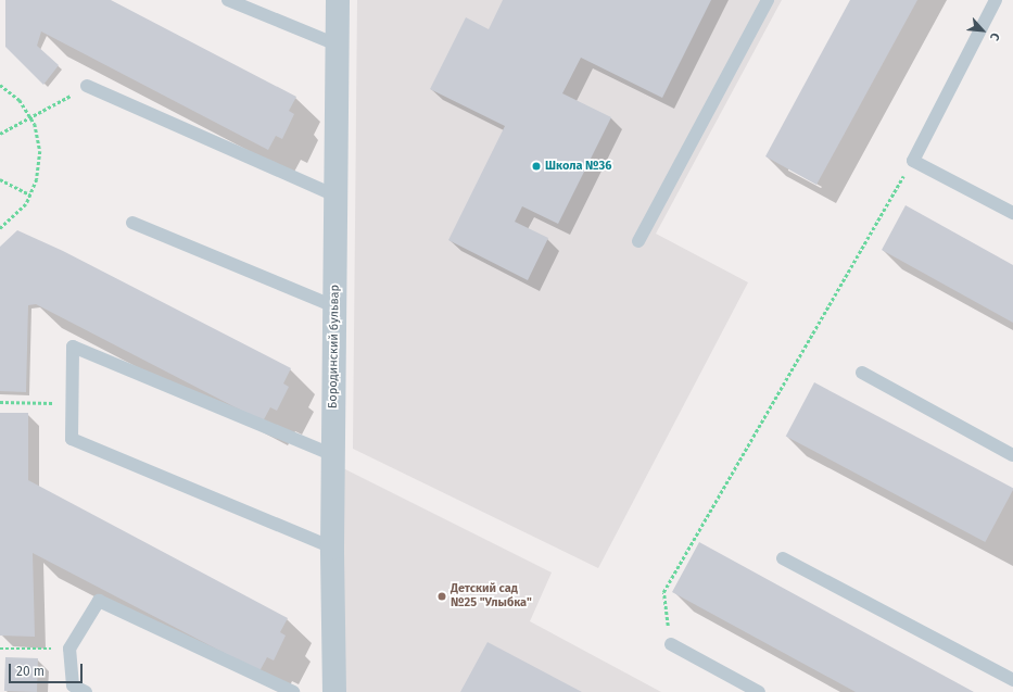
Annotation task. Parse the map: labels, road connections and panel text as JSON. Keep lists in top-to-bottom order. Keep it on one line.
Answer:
{"streets":{"street":["Бородинский бульвар"]},"places":["Школа №36","Детский сад №25 \"Улыбка\""],"scale_bar":"20 m","north":"bottom right"}
